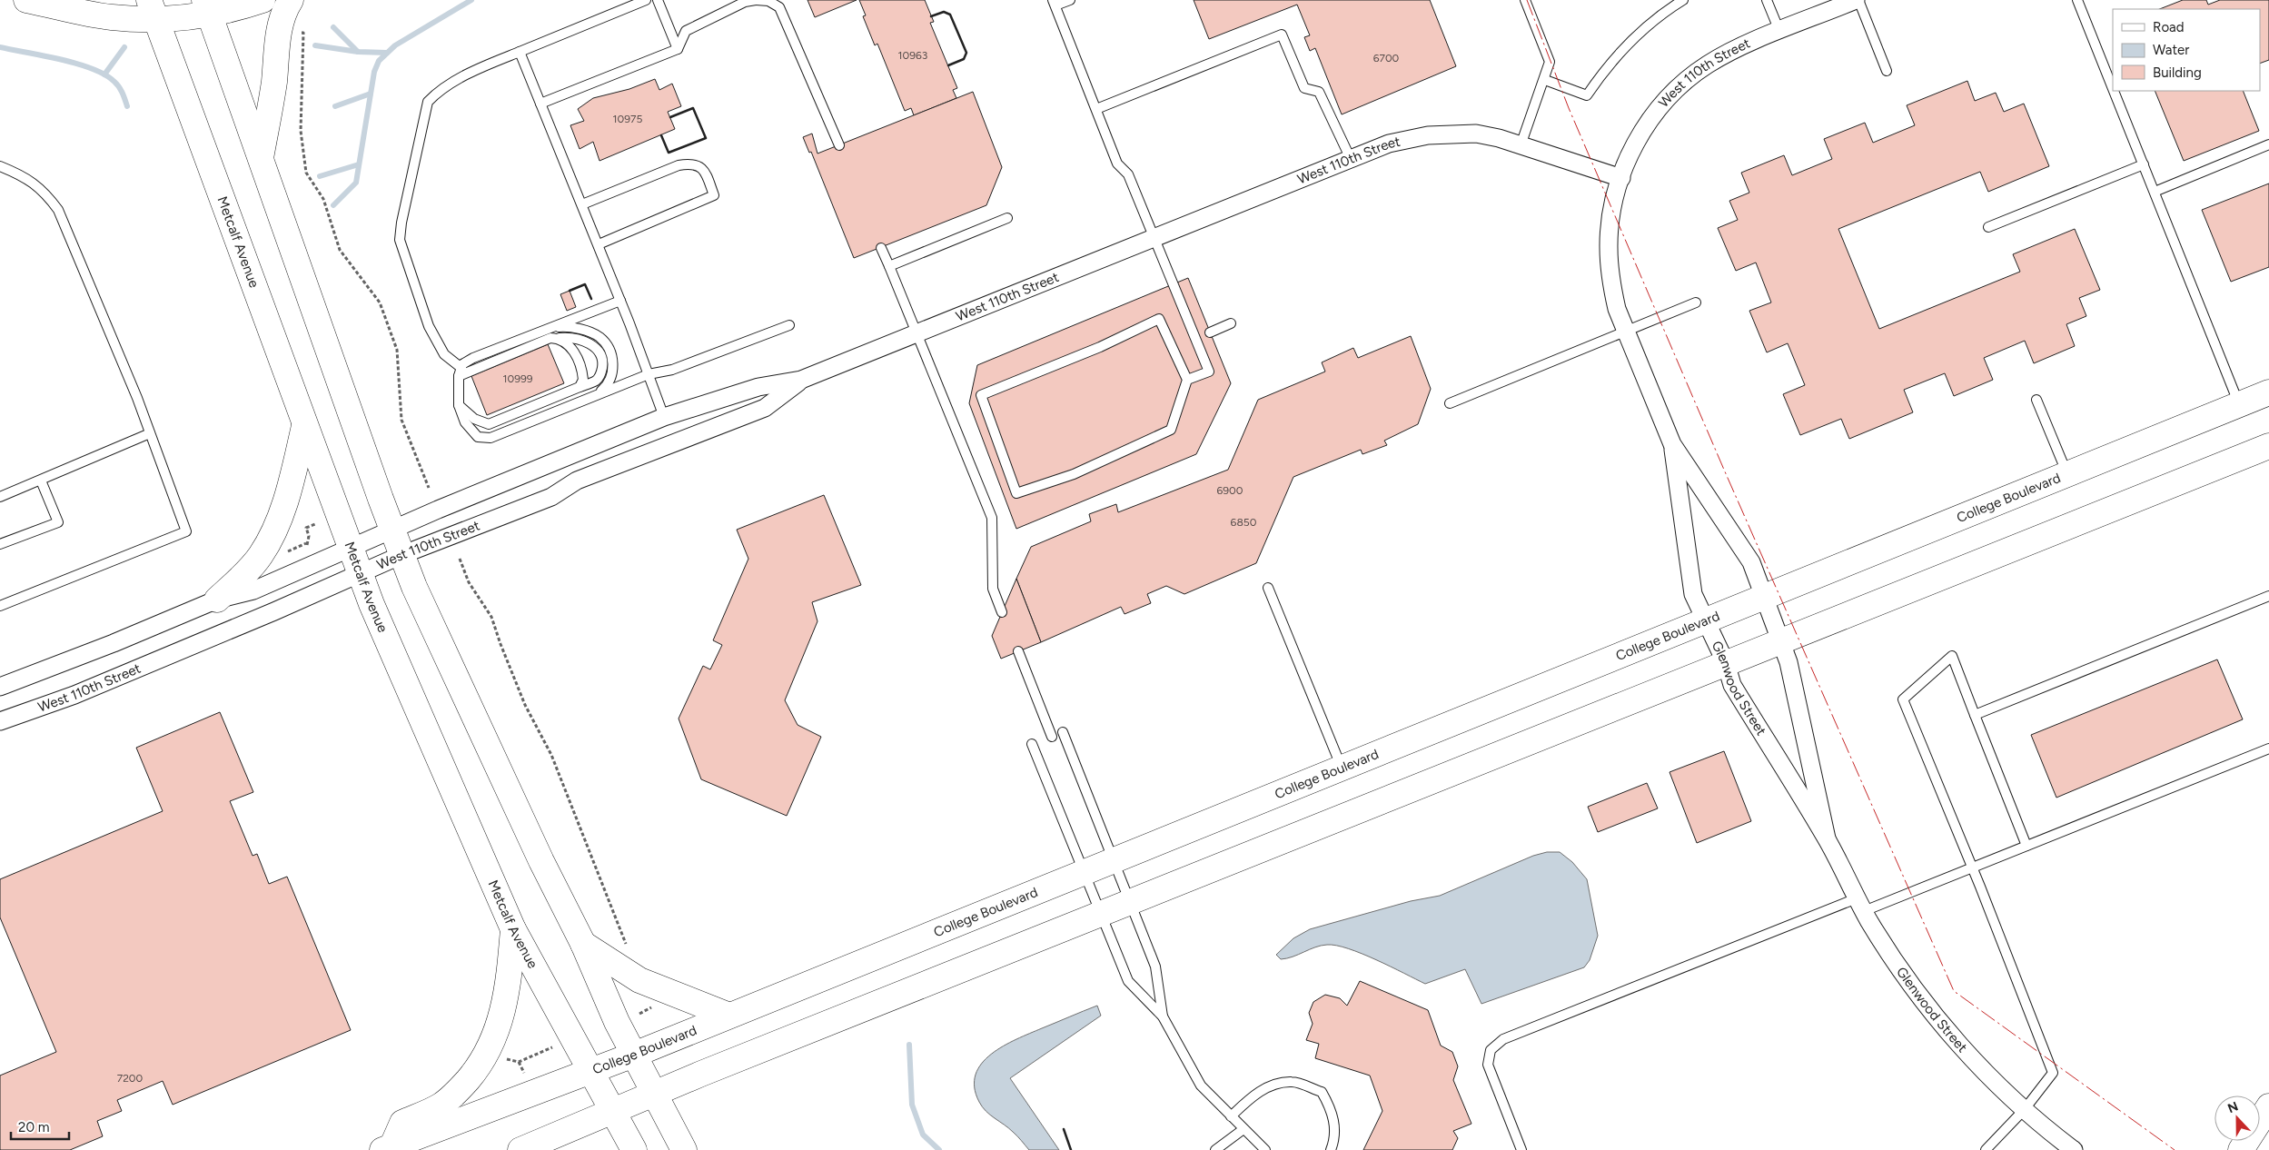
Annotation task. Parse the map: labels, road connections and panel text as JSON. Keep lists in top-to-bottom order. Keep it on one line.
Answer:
{"streets":{"main road":["Metcalf Avenue","College Boulevard"],"street":["West 110th Street","Glenwood Street"]},"crossings":[["West 110th Street","Metcalf Avenue"],["West 110th Street","Glenwood Street"],["Metcalf Avenue","College Boulevard"],["College Boulevard","Glenwood Street"]],"house_numbers":["10963","6700","10975","10999","6900","6850","7200"],"legend":["Road","Water","Building"],"scale_bar":"20 m","north":"top"}
